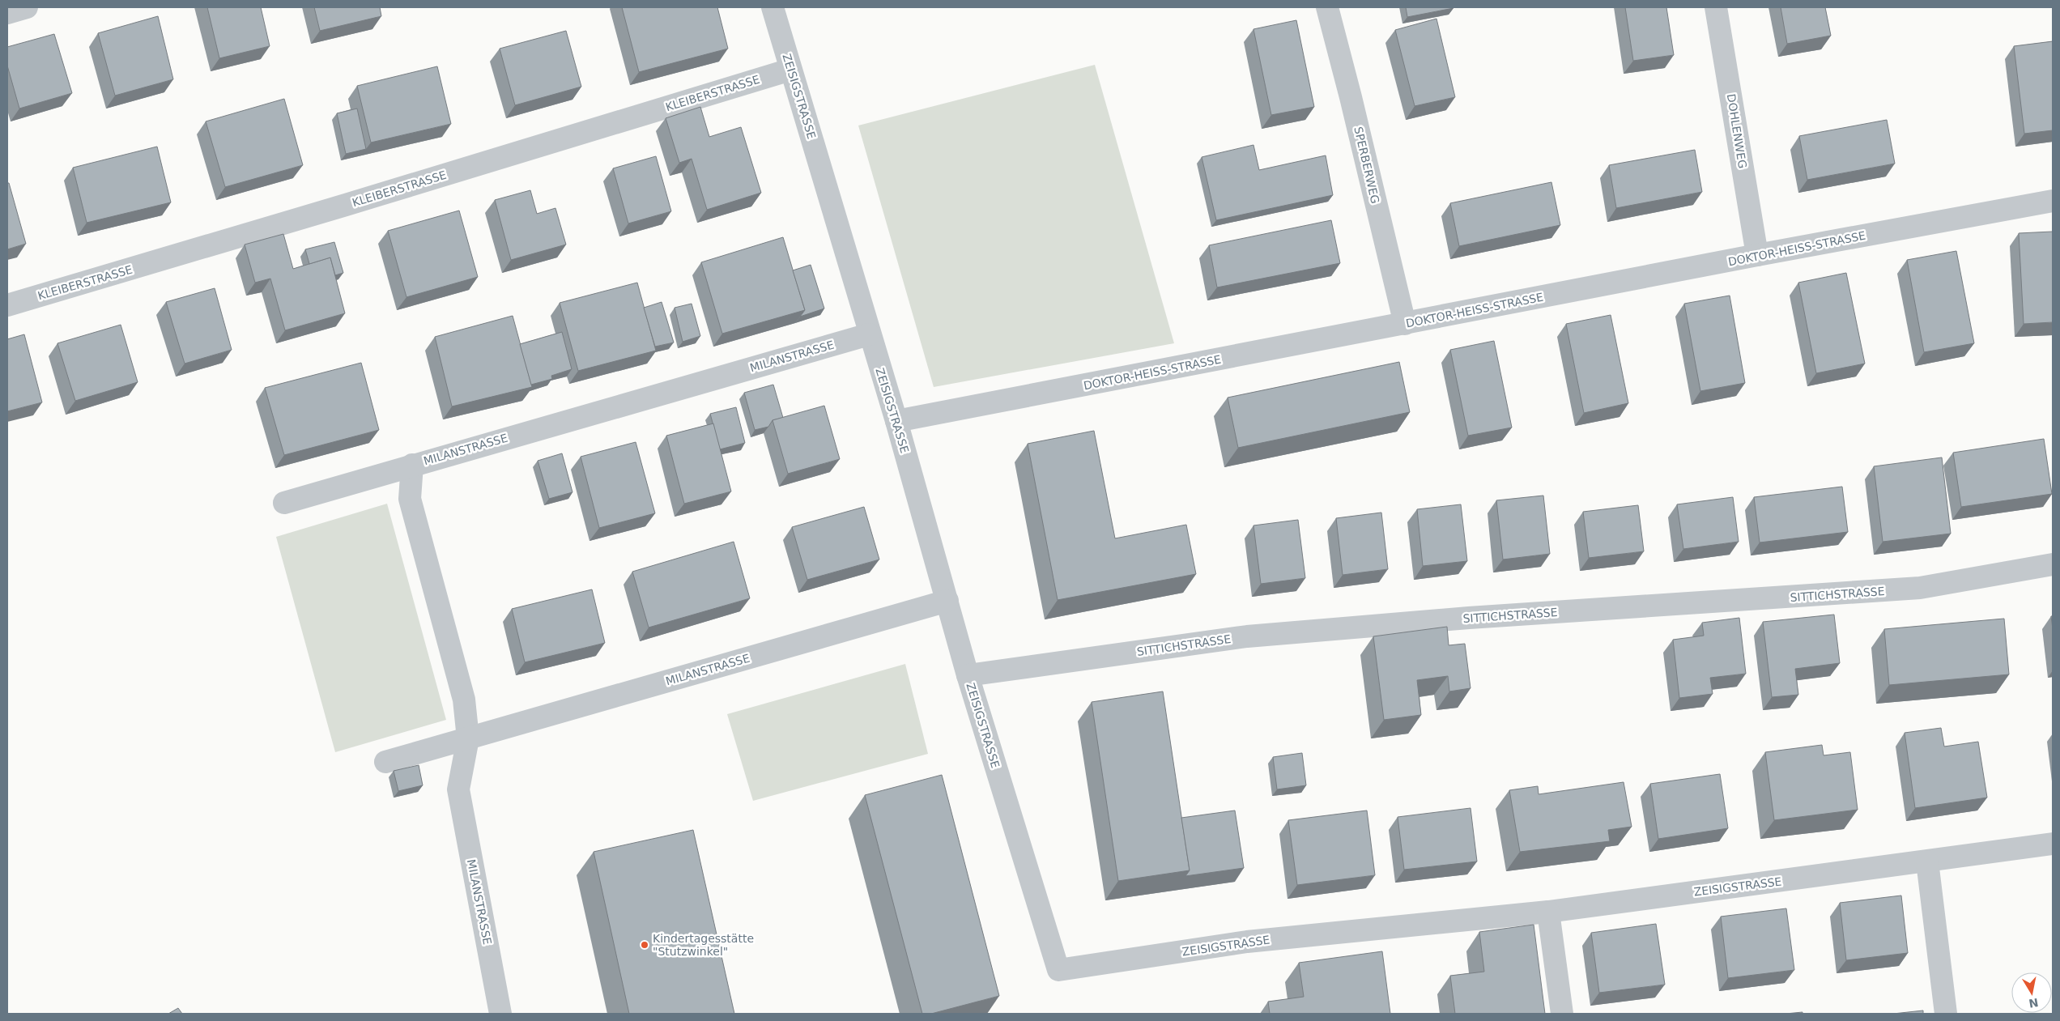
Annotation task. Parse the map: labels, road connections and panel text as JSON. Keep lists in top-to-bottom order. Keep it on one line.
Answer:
{"streets":{"street":["KLEIBERSTRASSE","ZEISIGSTRASSE","DOHLENWEG","SPERBERWEG","DOKTOR-HEISS-STRASSE","MILANSTRASSE","SITTICHSTRASSE"]},"crossings":[["KLEIBERSTRASSE","ZEISIGSTRASSE"],["ZEISIGSTRASSE","DOKTOR-HEISS-STRASSE"],["ZEISIGSTRASSE","MILANSTRASSE"],["ZEISIGSTRASSE","SITTICHSTRASSE"],["DOHLENWEG","DOKTOR-HEISS-STRASSE"],["SPERBERWEG","DOKTOR-HEISS-STRASSE"]],"places":["Kindertagesstätte \"Stutzwinkel\""],"north":"bottom"}
